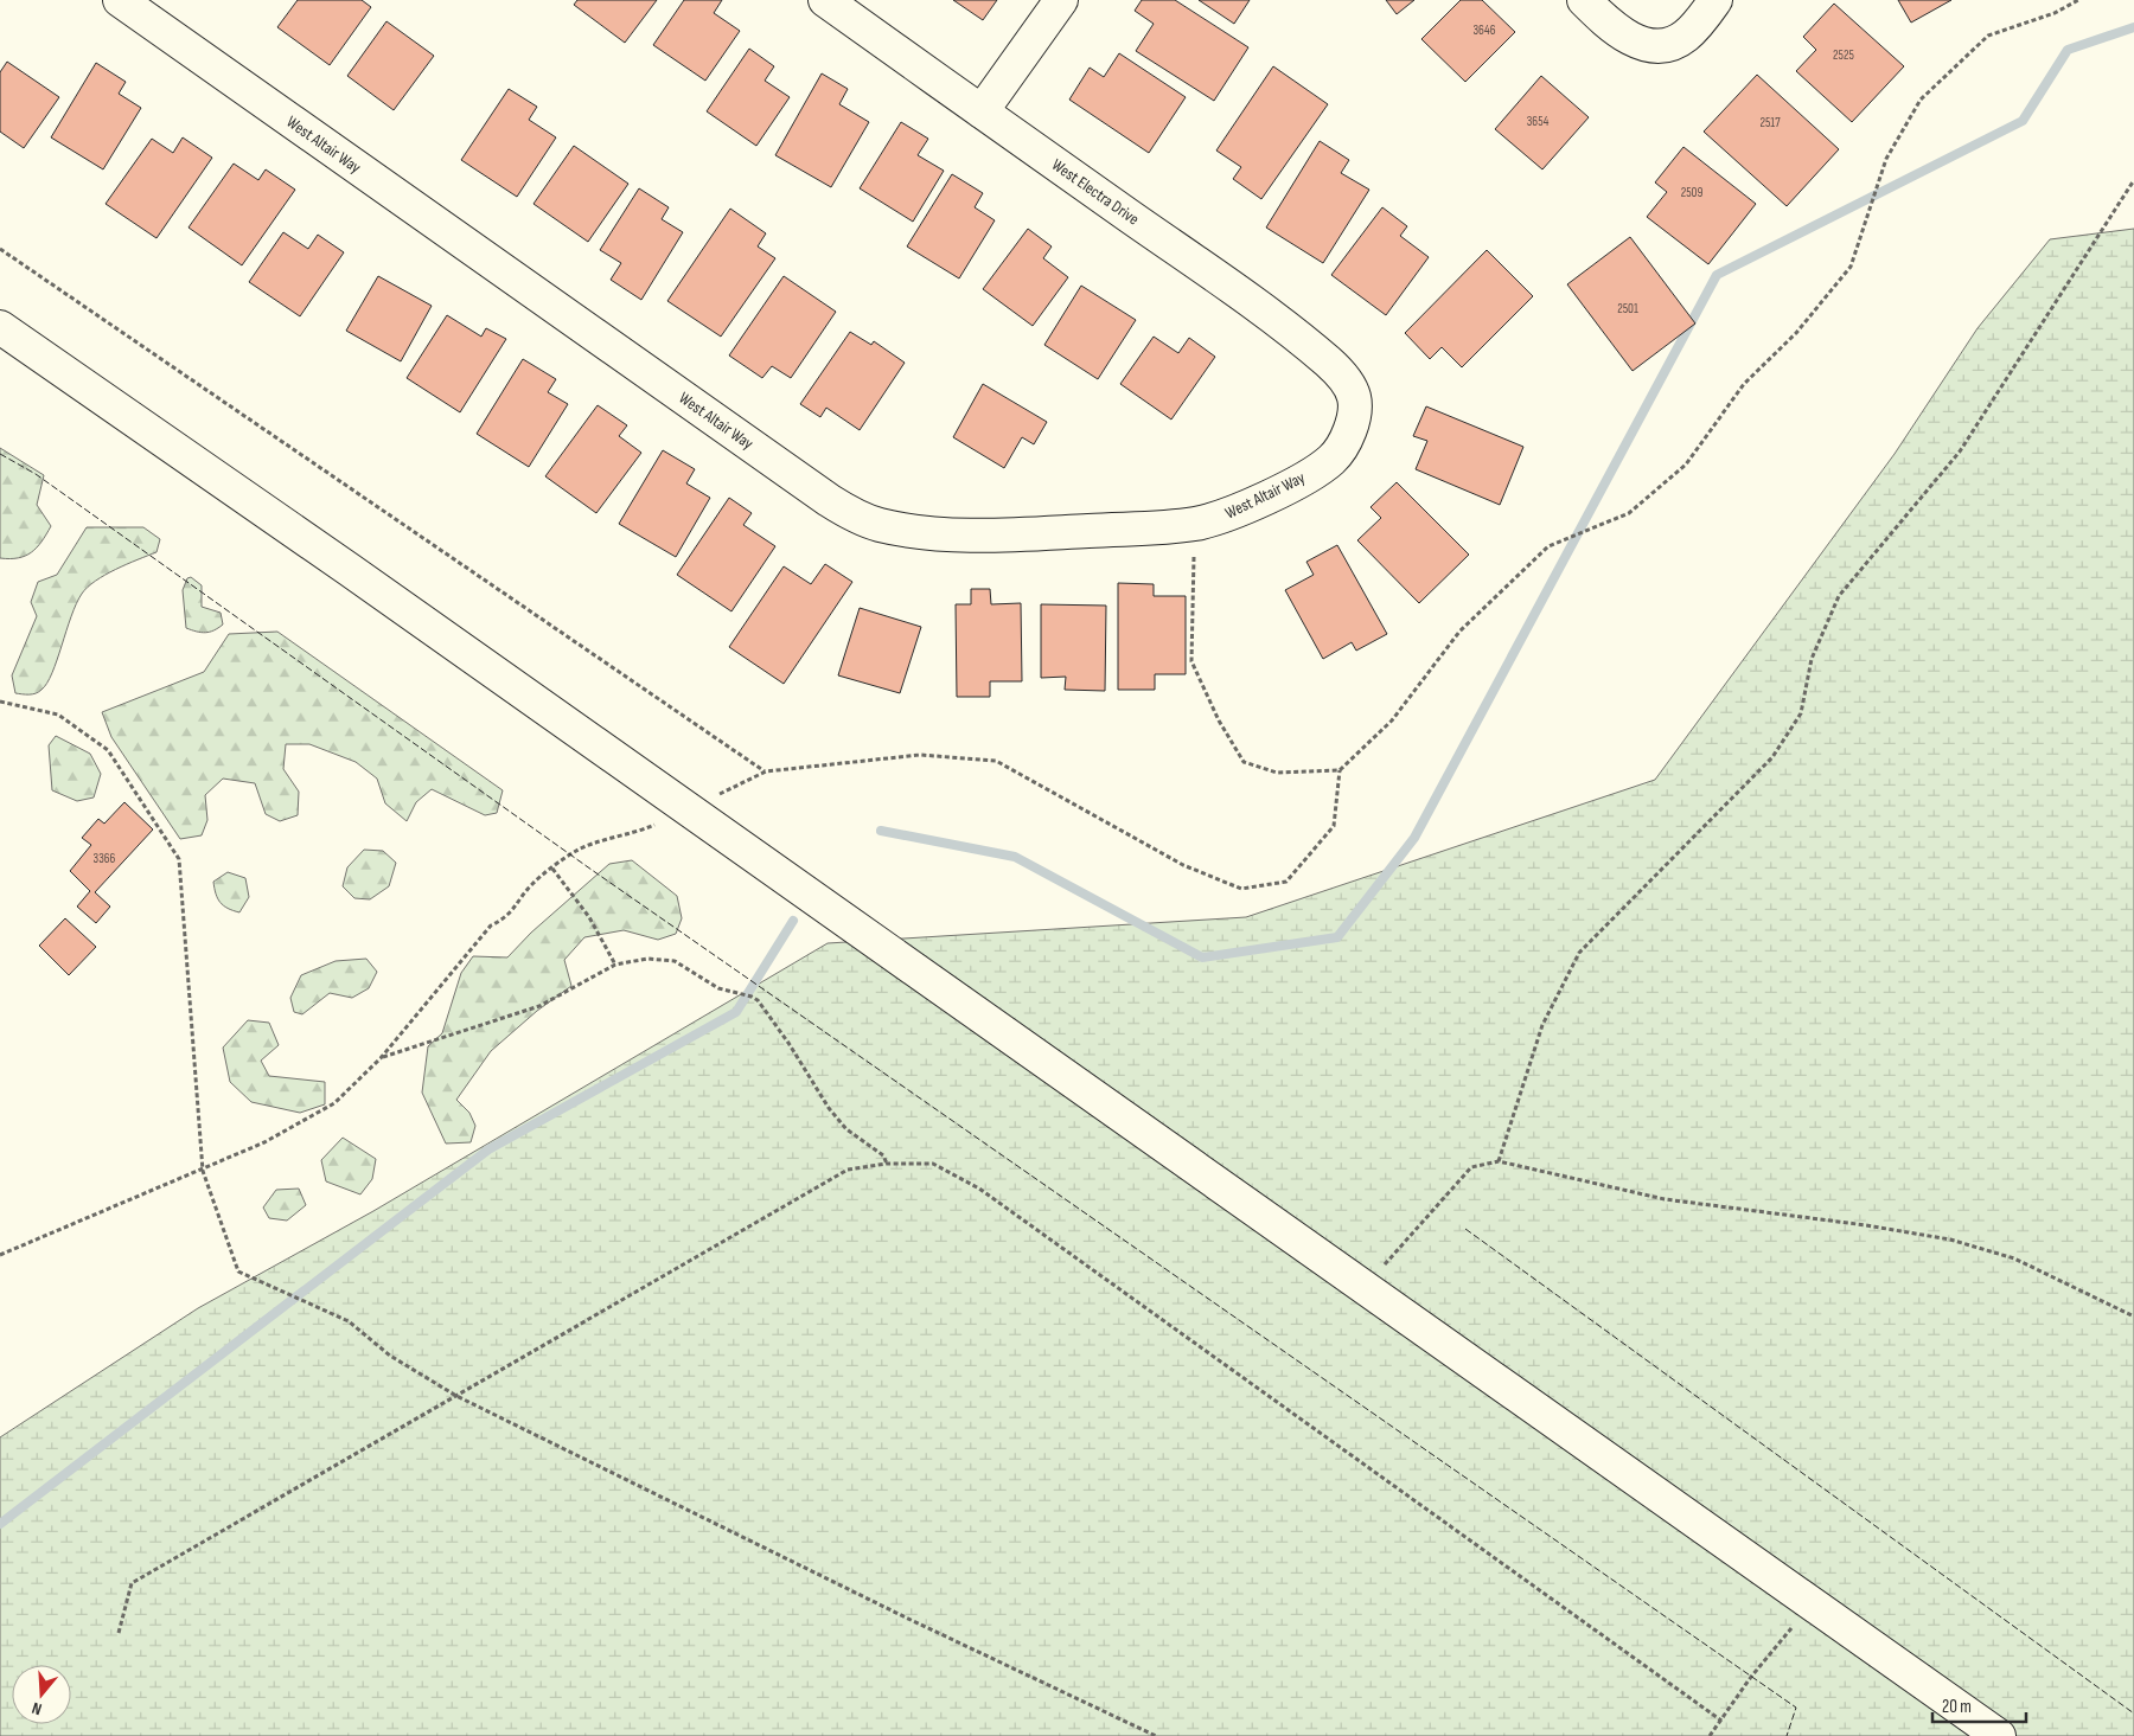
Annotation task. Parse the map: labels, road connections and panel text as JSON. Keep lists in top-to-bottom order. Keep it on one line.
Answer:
{"streets":{"street":["West Altair Way","West Electra Drive"]},"crossings":[["West Altair Way","West Electra Drive"]],"house_numbers":["3646","2525","3654","2517","2509","2501","3366"],"scale_bar":"20 m","north":"bottom"}
